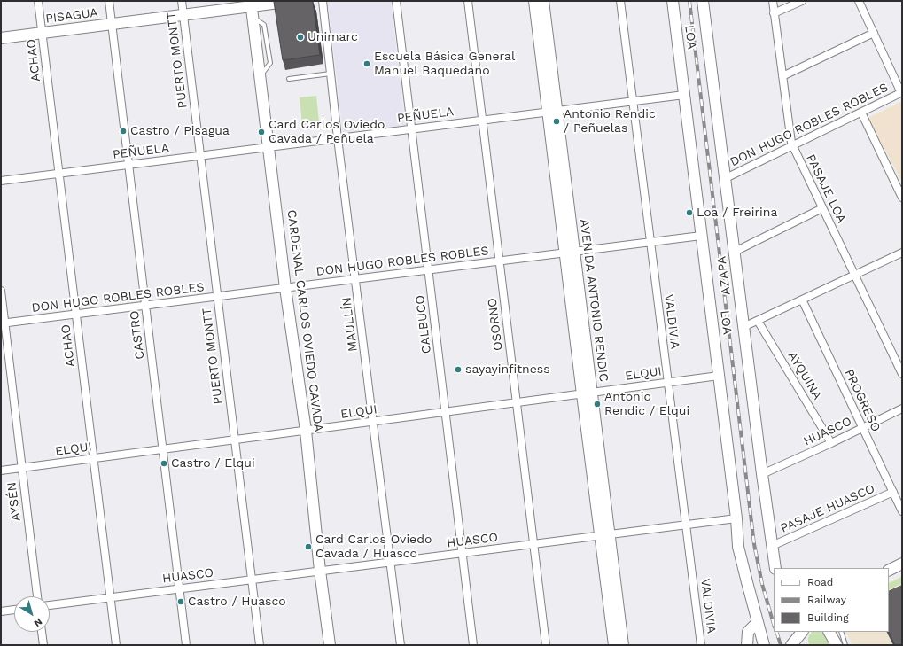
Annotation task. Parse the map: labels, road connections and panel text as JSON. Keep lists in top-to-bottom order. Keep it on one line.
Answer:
{"streets":{"street":["PISAGUA","LOA","ACHAO","PUERTO MONTT","PEÑUELA","DON HUGO ROBLES ROBLES","PASAJE LOA","AZAPA","AVENIDA ANTONIO RENDIC","CARDENAL CARLOS OVIEDO CAVADA","VALDIVIA","MAULLÍN","CALBUCO","OSORNO","CASTRO","ELQUI","AYQUINA","PROGRESO","HUASCO","AYSÉN","PASAJE HUASCO"]},"crossings":[["PISAGUA","ACHAO"],["PISAGUA","PUERTO MONTT"],["PISAGUA","CARDENAL CARLOS OVIEDO CAVADA"],["PISAGUA","CASTRO"],["LOA","PEÑUELA"],["LOA","DON HUGO ROBLES ROBLES"],["LOA","ELQUI"],["LOA","HUASCO"],["ACHAO","PEÑUELA"],["ACHAO","DON HUGO ROBLES ROBLES"],["ACHAO","ELQUI"],["ACHAO","HUASCO"],["PUERTO MONTT","PEÑUELA"],["PUERTO MONTT","DON HUGO ROBLES ROBLES"],["PUERTO MONTT","ELQUI"],["PUERTO MONTT","HUASCO"],["PEÑUELA","AVENIDA ANTONIO RENDIC"],["PEÑUELA","CARDENAL CARLOS OVIEDO CAVADA"],["PEÑUELA","VALDIVIA"],["PEÑUELA","MAULLÍN"],["PEÑUELA","CALBUCO"],["PEÑUELA","OSORNO"],["PEÑUELA","CASTRO"],["DON HUGO ROBLES ROBLES","PASAJE LOA"],["DON HUGO ROBLES ROBLES","AZAPA"],["DON HUGO ROBLES ROBLES","AVENIDA ANTONIO RENDIC"],["DON HUGO ROBLES ROBLES","CARDENAL CARLOS OVIEDO CAVADA"],["DON HUGO ROBLES ROBLES","VALDIVIA"],["DON HUGO ROBLES ROBLES","MAULLÍN"],["DON HUGO ROBLES ROBLES","CALBUCO"],["DON HUGO ROBLES ROBLES","OSORNO"],["DON HUGO ROBLES ROBLES","CASTRO"],["DON HUGO ROBLES ROBLES","AYSÉN"],["AZAPA","HUASCO"],["AZAPA","PASAJE HUASCO"],["AVENIDA ANTONIO RENDIC","ELQUI"],["AVENIDA ANTONIO RENDIC","HUASCO"],["CARDENAL CARLOS OVIEDO CAVADA","ELQUI"],["CARDENAL CARLOS OVIEDO CAVADA","HUASCO"],["VALDIVIA","ELQUI"],["VALDIVIA","HUASCO"],["MAULLÍN","ELQUI"],["MAULLÍN","HUASCO"],["CALBUCO","ELQUI"],["CALBUCO","HUASCO"],["OSORNO","ELQUI"],["OSORNO","HUASCO"],["CASTRO","ELQUI"],["CASTRO","HUASCO"],["ELQUI","AYSÉN"],["AYQUINA","HUASCO"],["PROGRESO","HUASCO"],["PROGRESO","PASAJE HUASCO"]],"places":["Unimarc","Escuela Básica General Manuel Baquedano","Antonio Rendic / Peñuelas","Castro / Pisagua","Card Carlos Oviedo Cavada / Peñuela","Loa / Freirina","sayayinfitness","Antonio Rendic / Elqui","Castro / Elqui","Card Carlos Oviedo Cavada / Huasco","Castro / Huasco"],"legend":["Road","Railway","Building"],"north":"bottom right"}
